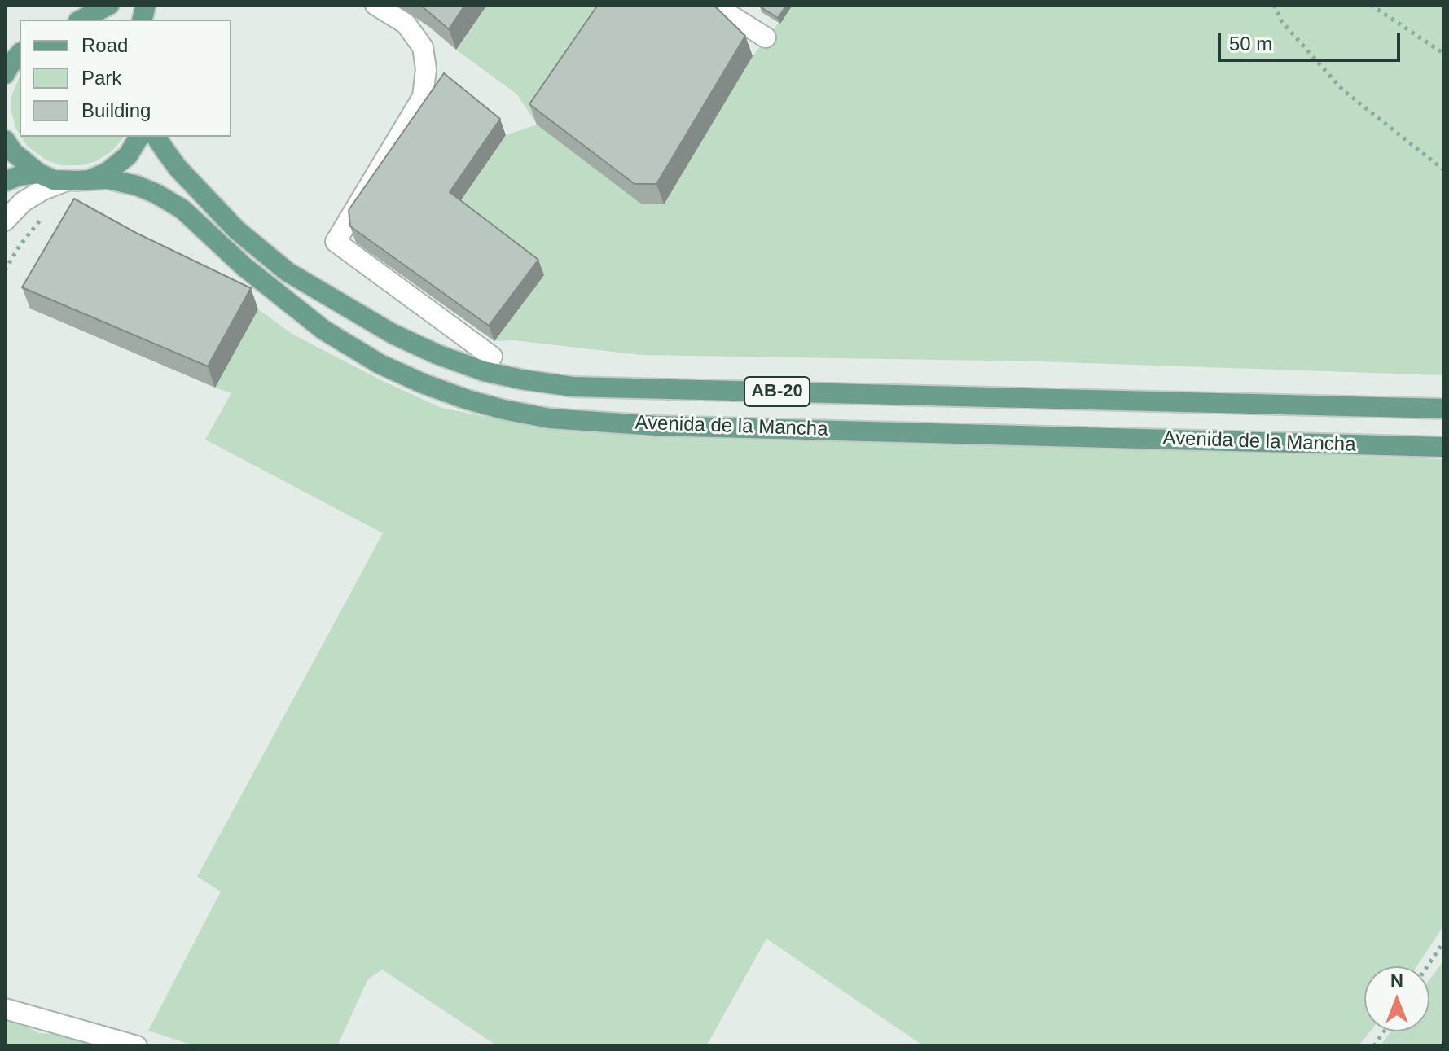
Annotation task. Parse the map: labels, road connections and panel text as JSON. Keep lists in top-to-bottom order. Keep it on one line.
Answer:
{"streets":{"main road":["AB-20","Avenida de la Mancha"]},"legend":["Road","Park","Building"],"scale_bar":"50 m","north":"top"}
